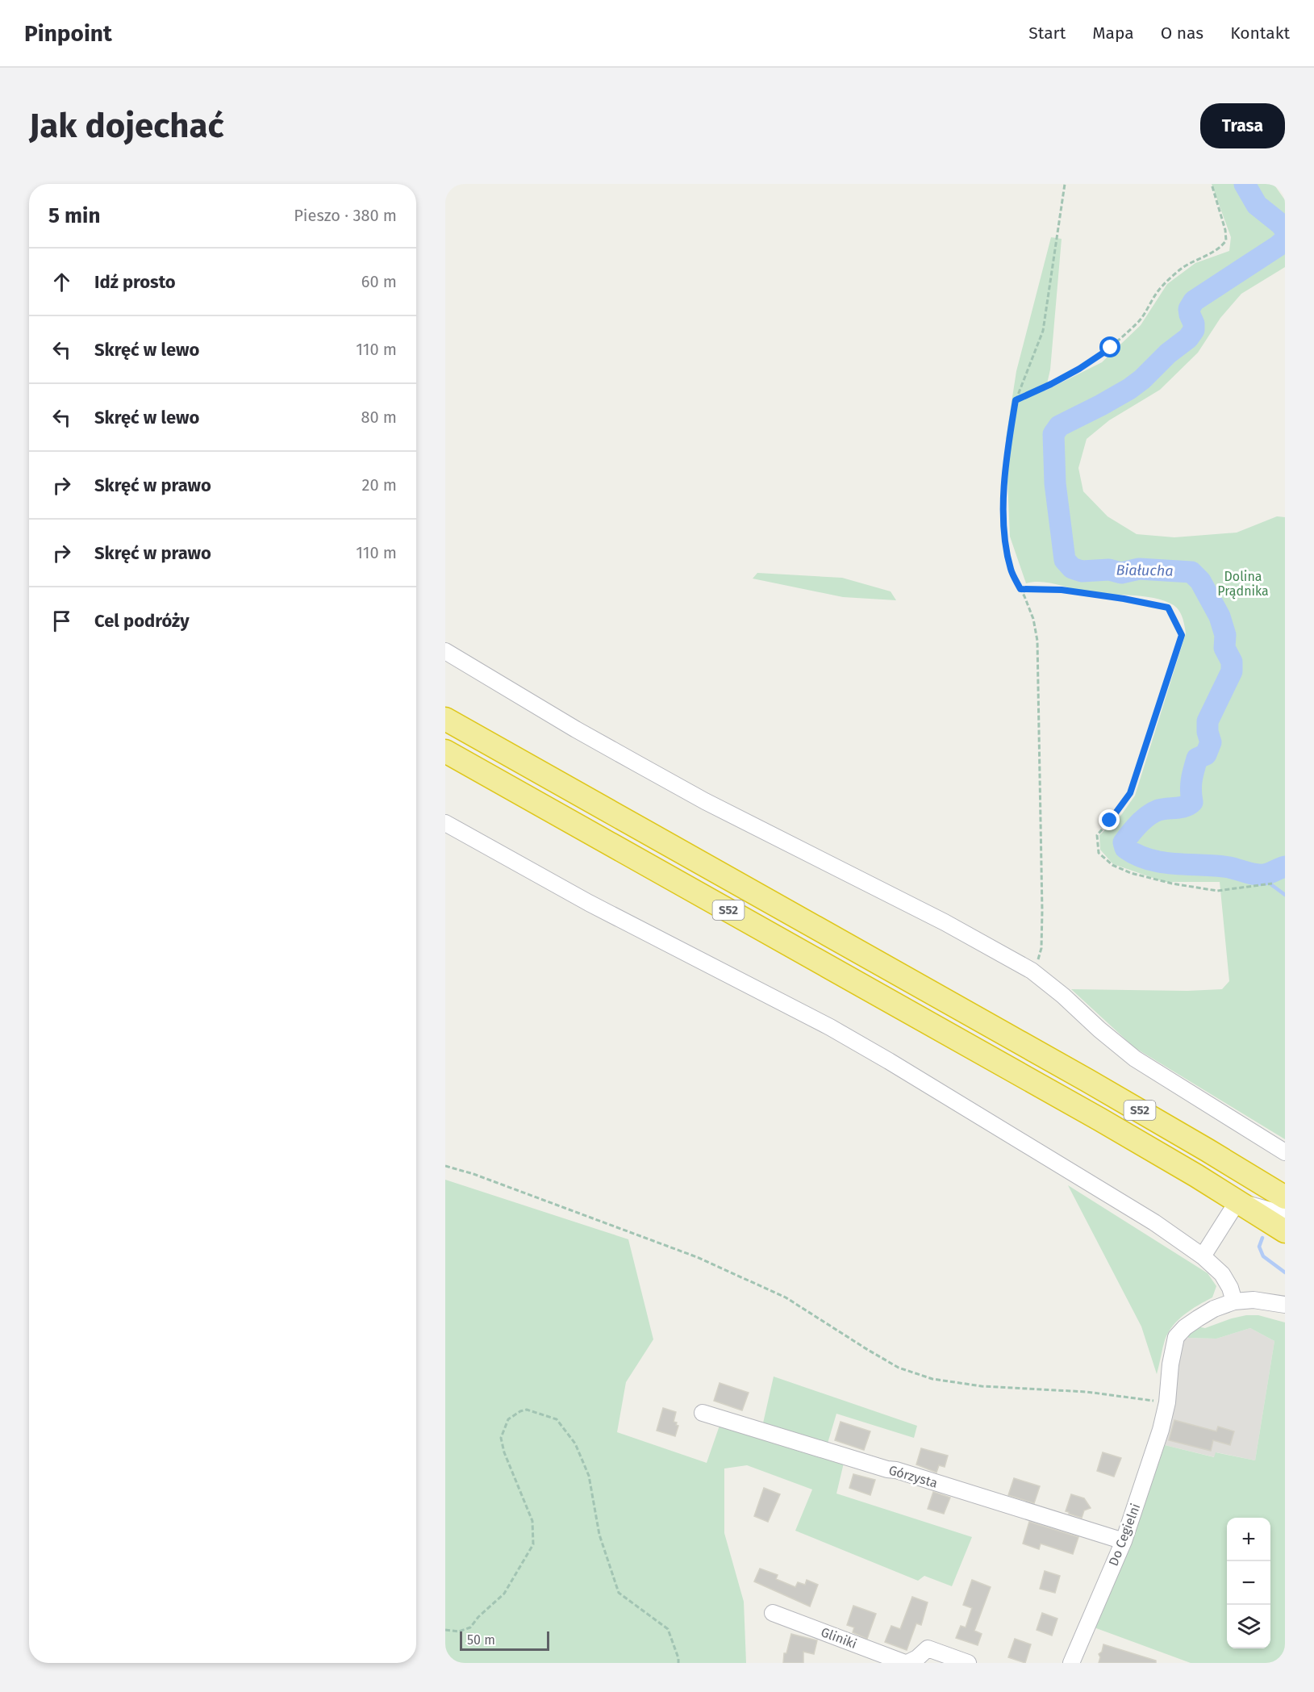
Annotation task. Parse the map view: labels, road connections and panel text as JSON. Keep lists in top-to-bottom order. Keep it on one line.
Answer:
{"streets":{"highway":["S52"],"street":["Górzysta","Do Cegielni","Gliniki"]},"crossings":[["Górzysta","Do Cegielni"]],"water":["Białucha"],"parks":["Dolina Prądnika"],"scale_bar":"50 m","page":{"header":"Pinpoint","nav":["Start","Mapa","O nas","Kontakt"],"buttons":"Trasa","title":"Jak dojechać","heading":["5 min","Pieszo · 380 m"],"list":[["Idź prosto","60 m"],["Skręć w lewo","110 m"],["Skręć w lewo","80 m"],["Skręć w prawo","20 m"],["Skręć w prawo","110 m"],"Cel podróży"],"map_buttons":["+","−"],"scale":"50 m"}}
